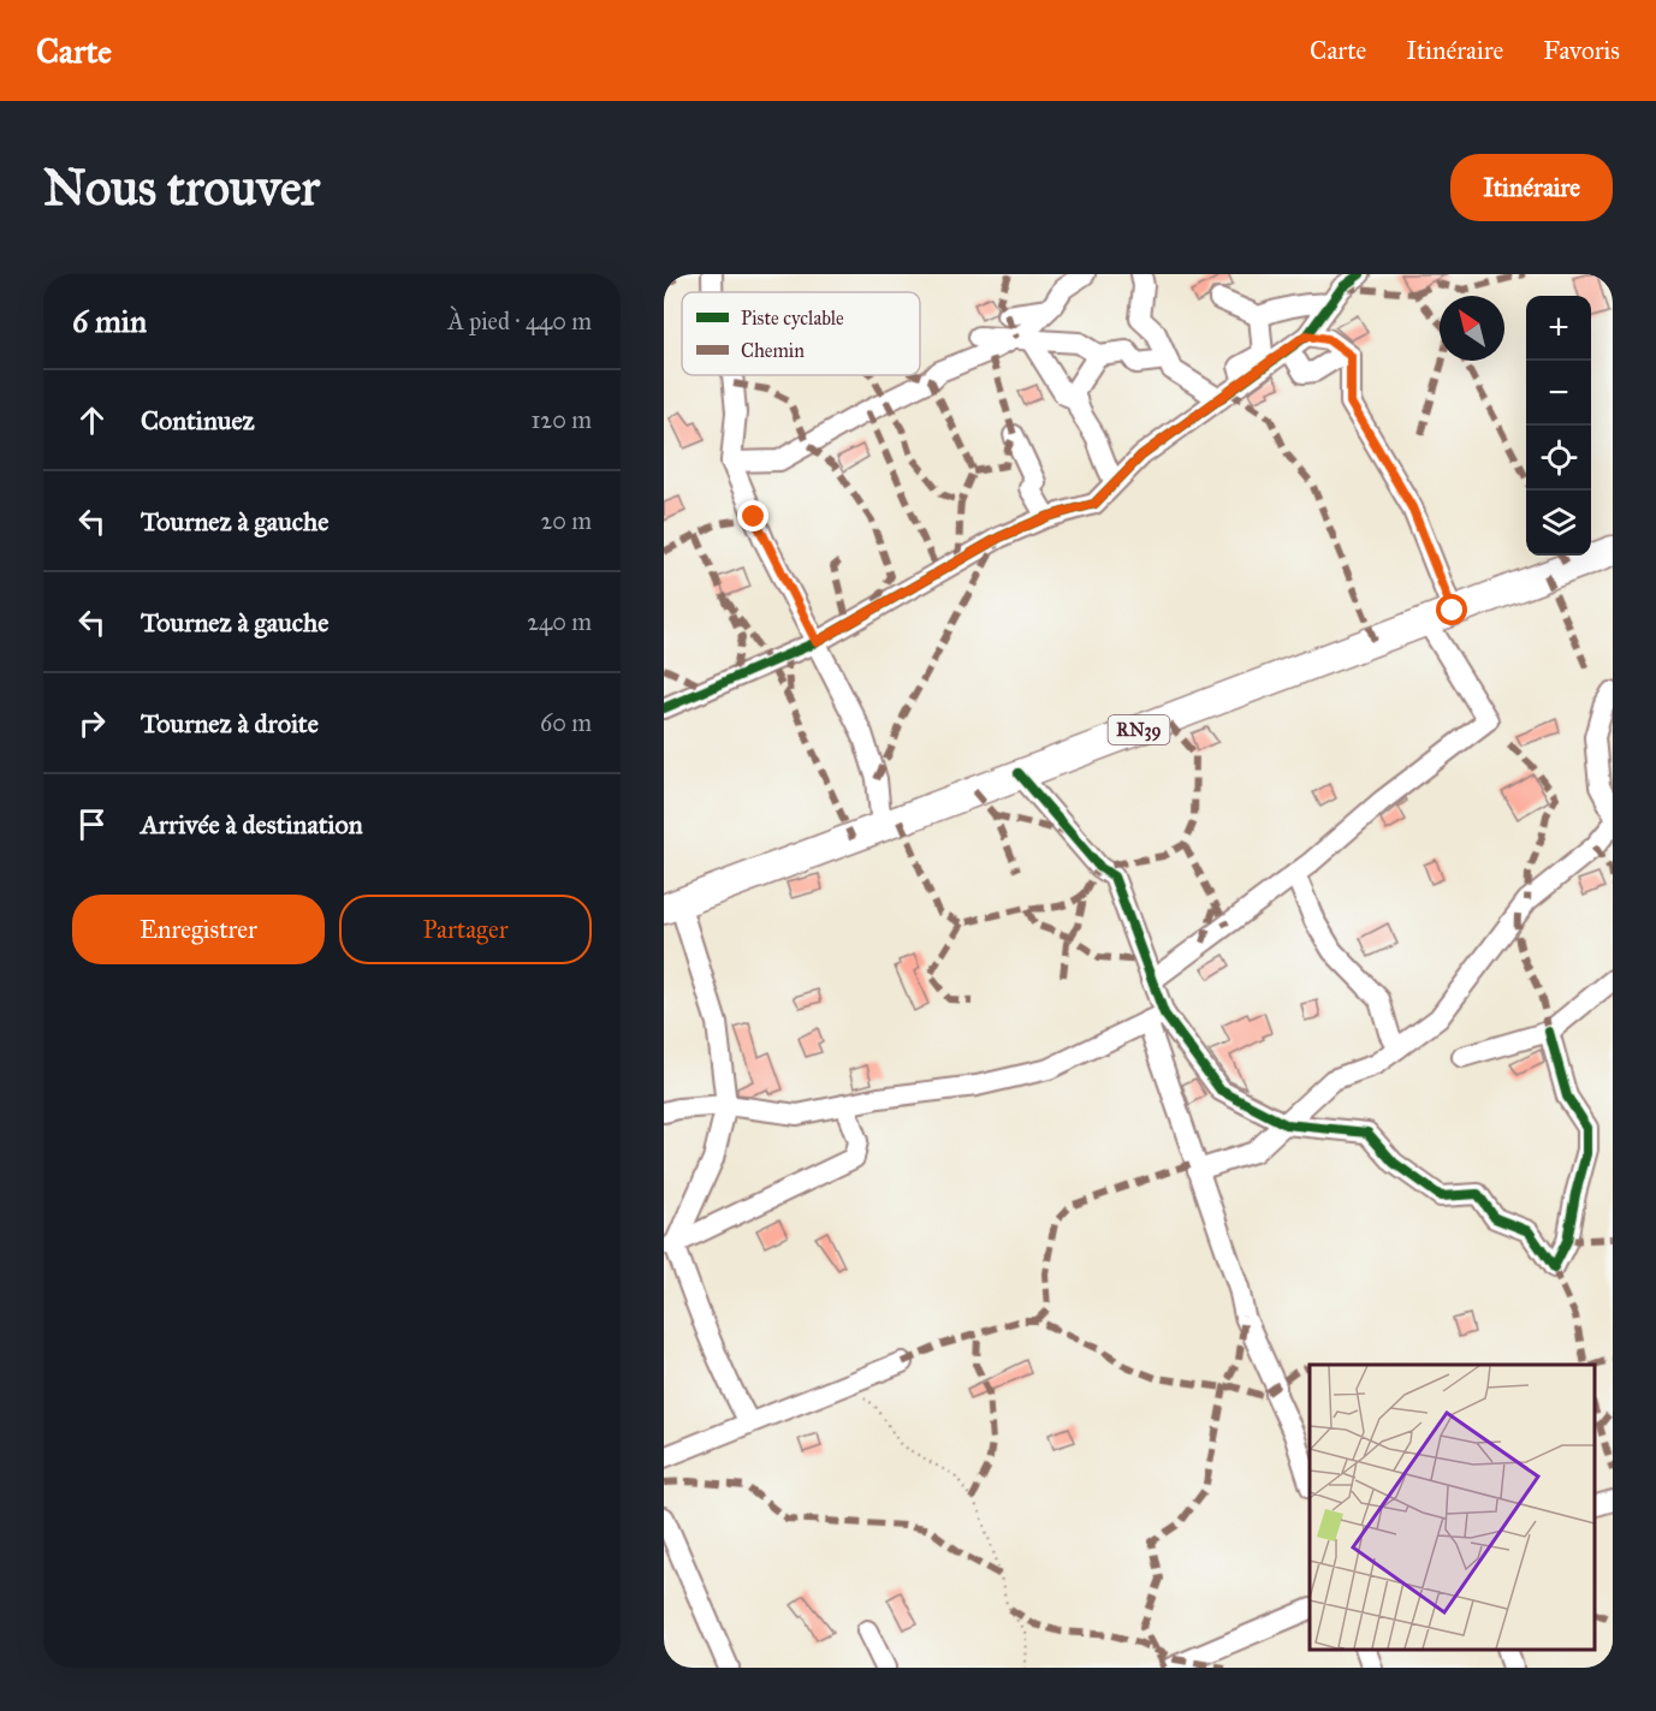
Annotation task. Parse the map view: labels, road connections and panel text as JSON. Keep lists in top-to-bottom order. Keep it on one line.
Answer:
{"streets":{"highway":["RN39"]},"legend":["Piste cyclable","Chemin"],"north":"top left","page":{"header":"Carte","nav":["Carte","Itinéraire","Favoris"],"buttons":["Itinéraire",["Enregistrer","Partager"]],"title":"Nous trouver","heading":["6 min","À pied · 440 m"],"map_buttons":["+","−"],"list":[["Continuez","120 m"],["Tournez à gauche","20 m"],["Tournez à gauche","240 m"],["Tournez à droite","60 m"],"Arrivée à destination"]}}
